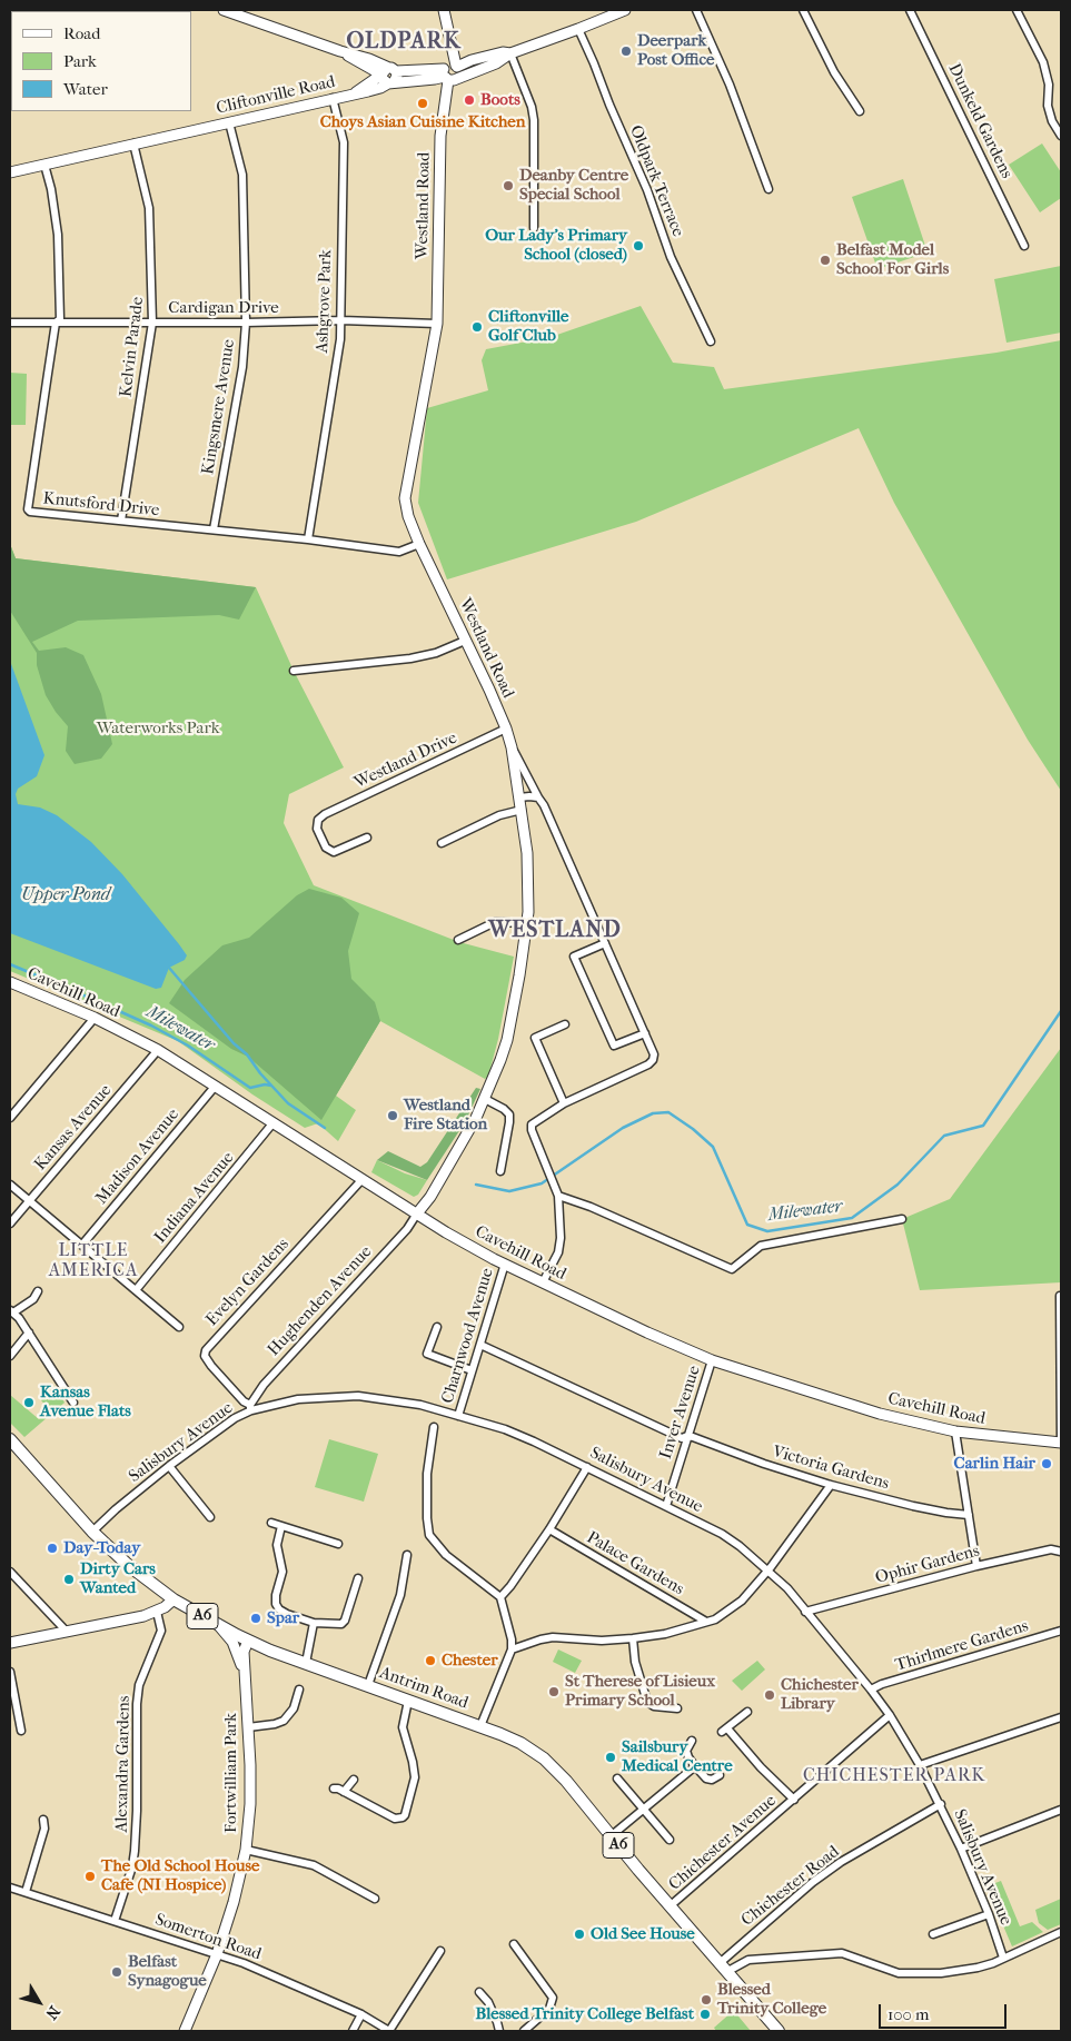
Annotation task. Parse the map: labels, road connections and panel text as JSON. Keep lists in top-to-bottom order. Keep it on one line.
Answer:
{"streets":{"main road":["A6","Antrim Road"],"street":["Cliftonville Road","Dunkeld Gardens","Oldpark Terrace","Westland Road","Ashgrove Park","Cardigan Drive","Kelvin Parade","Kingsmere Avenue","Knutsford Drive","Westland Drive","Cavehill Road","Kansas Avenue","Madison Avenue","Indiana Avenue","Evelyn Gardens","Hughenden Avenue","Charnwood Avenue","Inver Avenue","Salisbury Avenue","Victoria Gardens","Palace Gardens","Ophir Gardens","Thirlmere Gardens","Alexandra Gardens","Fortwilliam Park","Chichester Avenue","Chichester Road","Somerton Road"]},"crossings":[["Cliftonville Road","Westland Road"],["Cliftonville Road","Ashgrove Park"],["Cliftonville Road","Kelvin Parade"],["Cliftonville Road","Kingsmere Avenue"],["Cliftonville Road","Knutsford Drive"],["Westland Road","Cardigan Drive"],["Westland Road","Knutsford Drive"],["Westland Road","Westland Drive"],["Westland Road","Cavehill Road"],["Westland Road","Hughenden Avenue"],["Ashgrove Park","Cardigan Drive"],["Ashgrove Park","Knutsford Drive"],["Cardigan Drive","Kelvin Parade"],["Cardigan Drive","Kingsmere Avenue"],["Cardigan Drive","Knutsford Drive"],["Kelvin Parade","Knutsford Drive"],["Kingsmere Avenue","Knutsford Drive"],["Cavehill Road","Kansas Avenue"],["Cavehill Road","Madison Avenue"],["Cavehill Road","Indiana Avenue"],["Cavehill Road","Evelyn Gardens"],["Cavehill Road","Hughenden Avenue"],["Cavehill Road","Charnwood Avenue"],["Cavehill Road","Inver Avenue"],["Evelyn Gardens","Hughenden Avenue"],["Evelyn Gardens","Salisbury Avenue"],["Hughenden Avenue","Salisbury Avenue"],["Charnwood Avenue","Salisbury Avenue"],["Charnwood Avenue","Victoria Gardens"],["Inver Avenue","Salisbury Avenue"],["Inver Avenue","Victoria Gardens"],["Salisbury Avenue","Ophir Gardens"],["Salisbury Avenue","Thirlmere Gardens"],["Salisbury Avenue","Antrim Road"],["Salisbury Avenue","Chichester Avenue"],["Salisbury Avenue","Chichester Road"],["Antrim Road","Fortwilliam Park"],["Antrim Road","Chichester Avenue"],["Antrim Road","Chichester Road"],["Alexandra Gardens","Somerton Road"],["Fortwilliam Park","Somerton Road"]],"districts":["OLDPARK","WESTLAND","LITTLE AMERICA","CHICHESTER PARK"],"water":["Upper Pond","Milewater"],"parks":["Waterworks Park"],"places":["Deerpark Post Office","Boots","Choys Asian Cuisine Kitchen","Deanby Centre Special School","Our Lady's Primary School (closed)","Belfast Model School For Girls","Cliftonville Golf Club","Westland Fire Station","Kansas Avenue Flats","Carlin Hair","Day-Today","Dirty Cars Wanted","Spar","Chester","St Therese of Lisieux Primary School","Chichester Library","Sailsbury Medical Centre","The Old School House Cafe (NI Hospice)","Old See House","Belfast Synagogue","Blessed Trinity College","Blessed Trinity College Belfast"],"legend":["Road","Park","Water"],"scale_bar":"100 m","north":"bottom right"}
